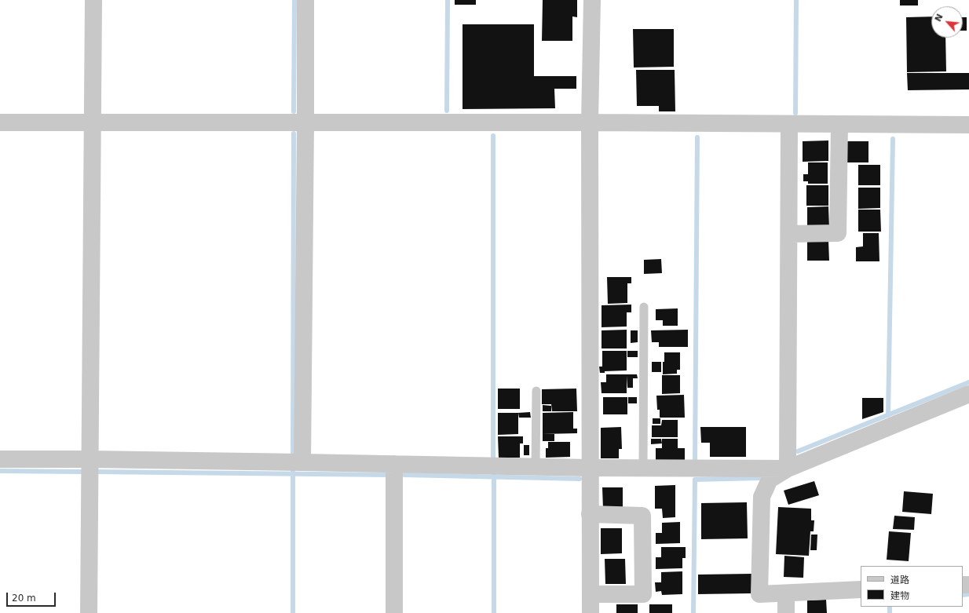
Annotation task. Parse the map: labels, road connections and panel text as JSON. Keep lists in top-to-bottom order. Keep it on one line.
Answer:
{"legend":["道路","建物"],"scale_bar":"20 m","north":"top left"}
